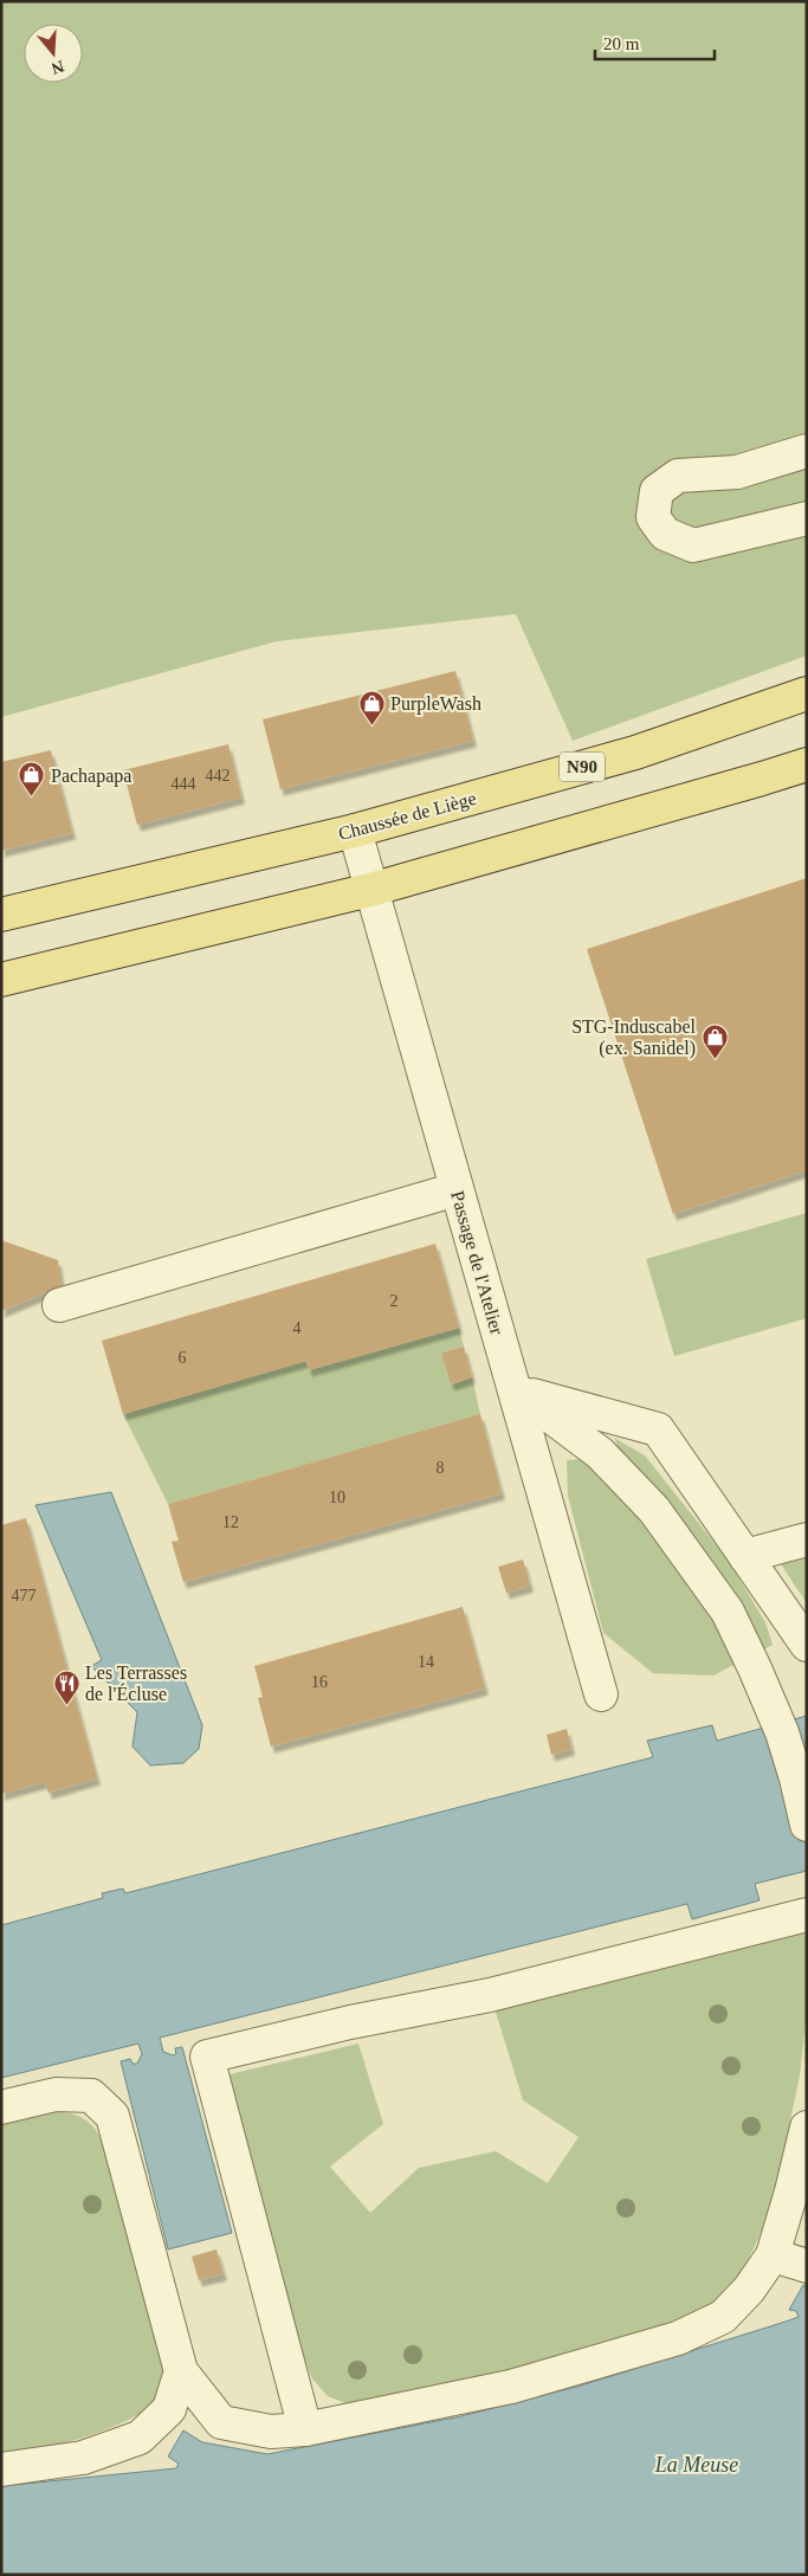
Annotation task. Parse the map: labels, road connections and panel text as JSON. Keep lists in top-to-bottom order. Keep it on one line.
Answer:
{"streets":{"main road":["N90","Chaussée de Liège"],"street":["Passage de l'Atelier"]},"crossings":[["Chaussée de Liège","Passage de l'Atelier"]],"water":["La Meuse"],"places":{"shop":["PurpleWash","Pachapapa","STG-Induscabel (ex. Sanidel)"],"restaurant":["Les Terrasses de l'Écluse"]},"house_numbers":["442","444","2","4","6","8","10","12","477","14","16"],"scale_bar":"20 m","north":"bottom"}
